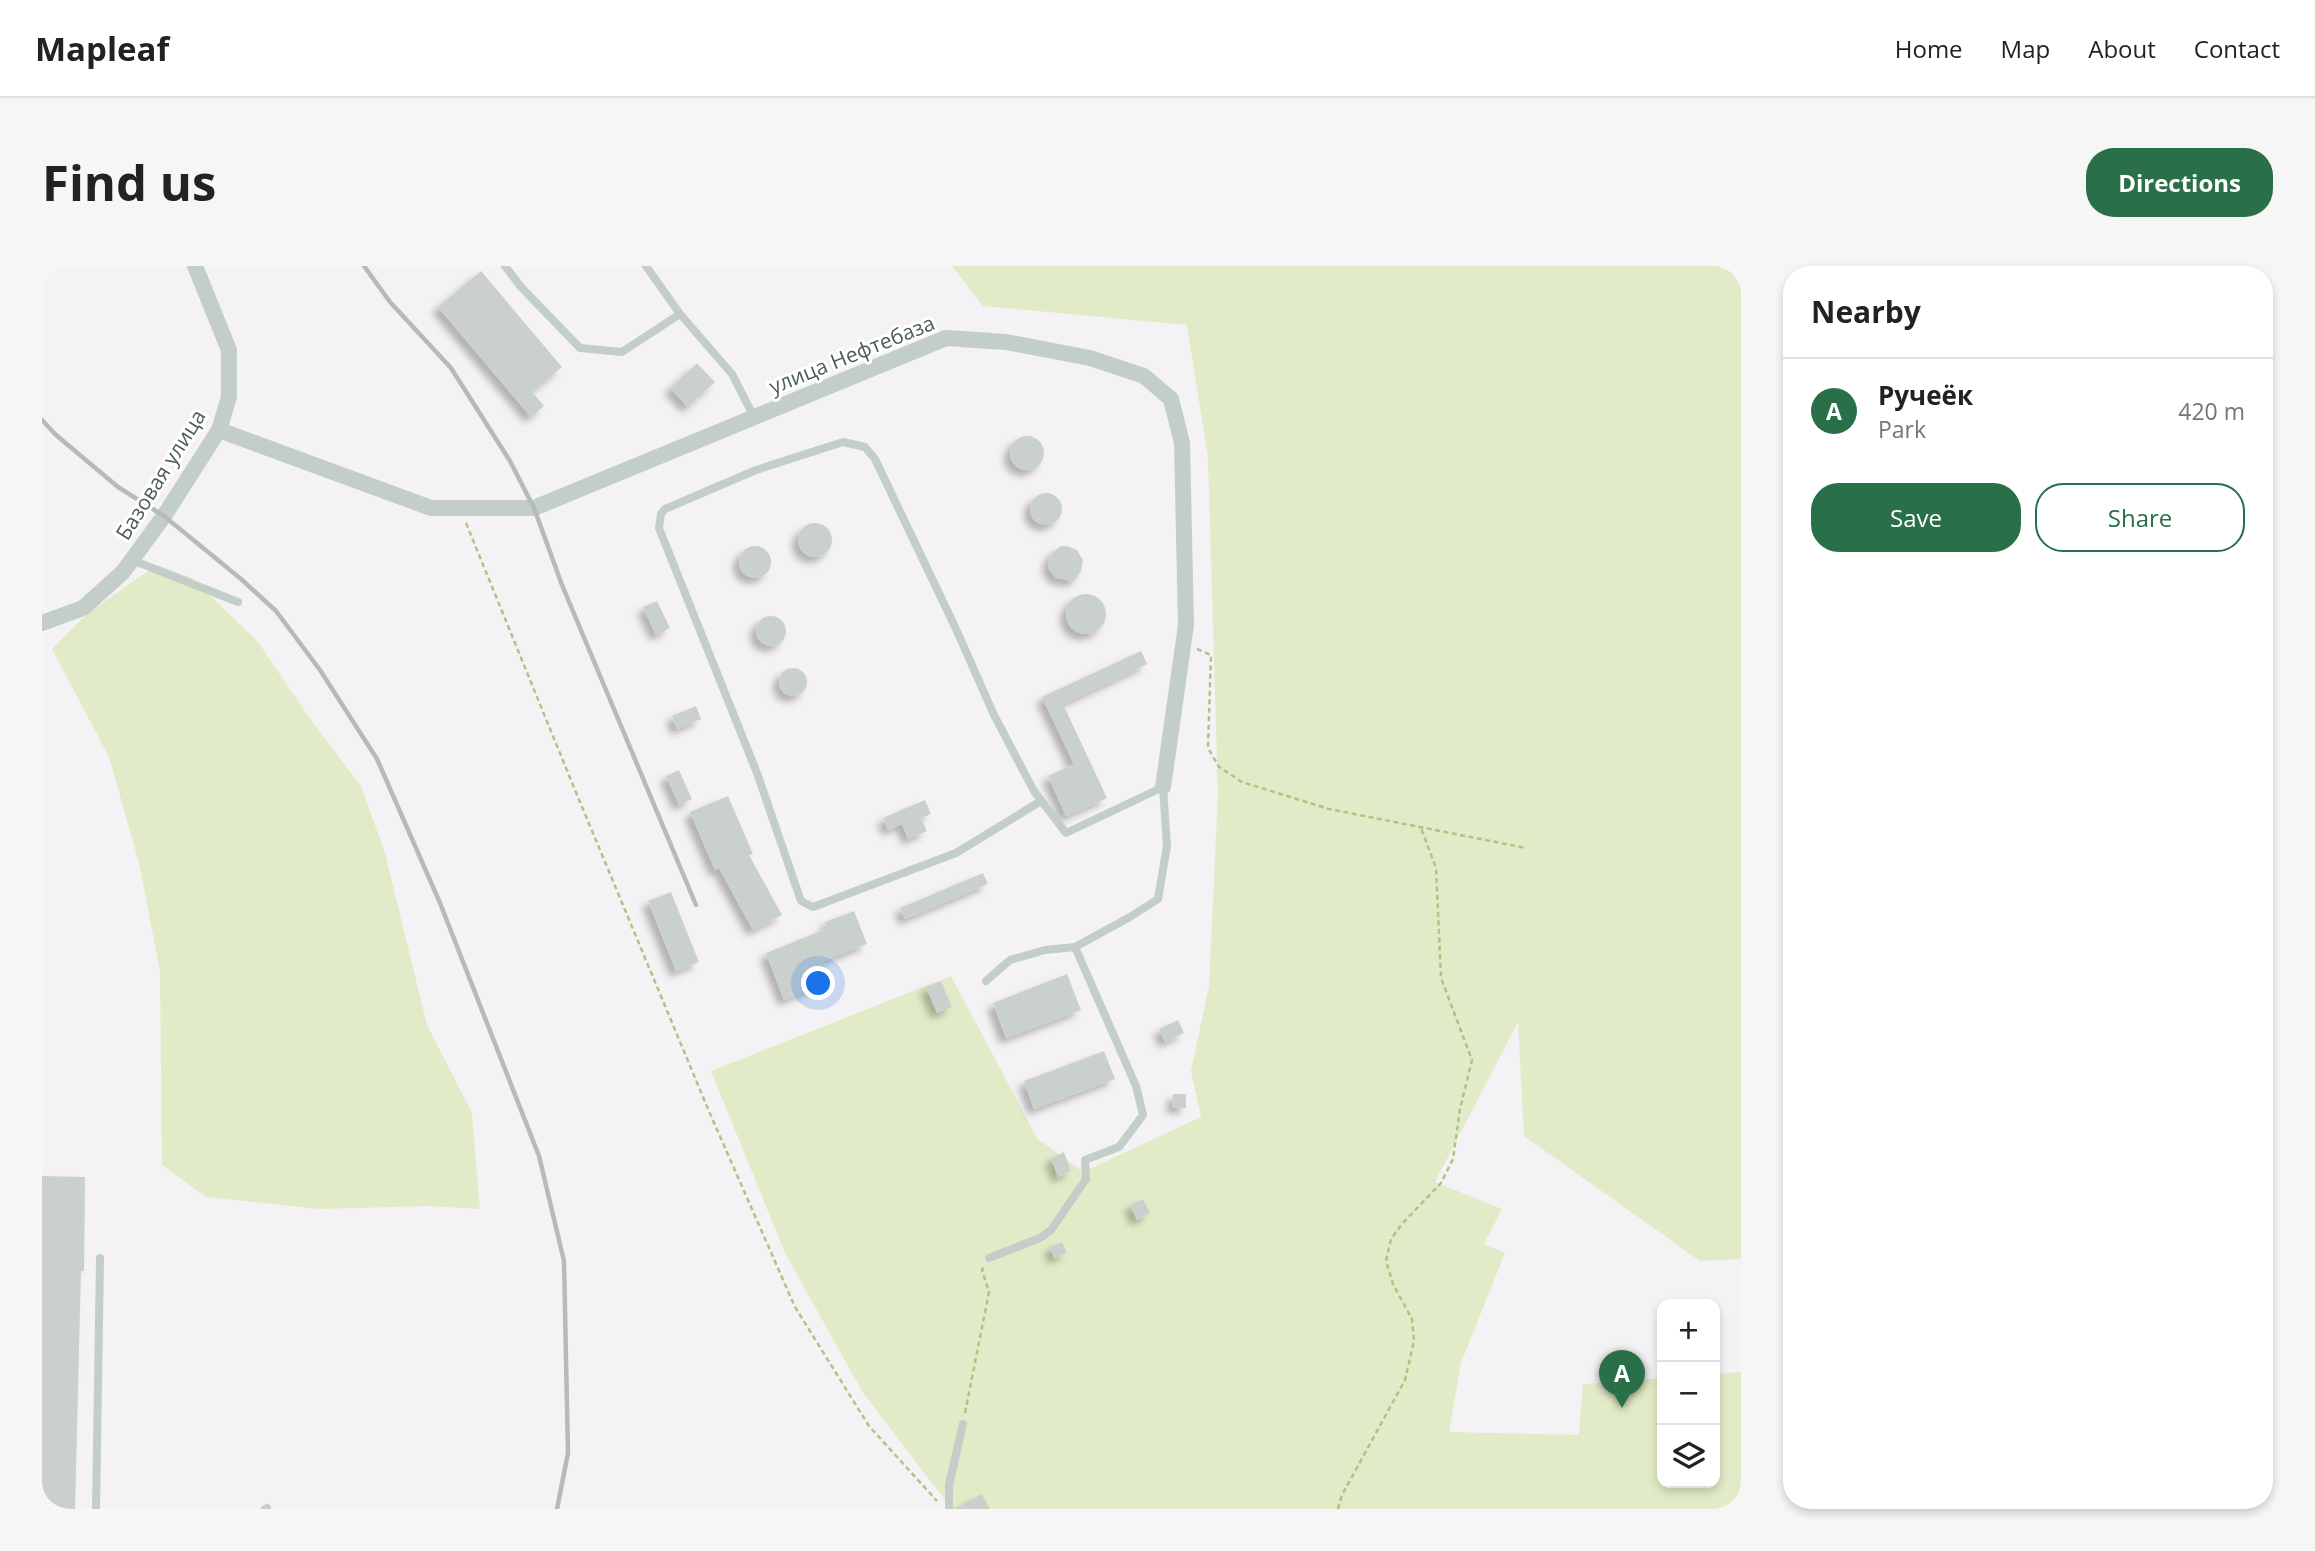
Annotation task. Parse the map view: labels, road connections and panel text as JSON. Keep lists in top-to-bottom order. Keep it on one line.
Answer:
{"streets":{"street":["улица Нефтебаза","Базовая улица"]},"crossings":[["улица Нефтебаза","Базовая улица"]],"page":{"header":"Mapleaf","nav":["Home","Map","About","Contact"],"buttons":["Directions",["Save","Share"]],"title":"Find us","heading":"Nearby","list":[{"mark":"A","name":"Ручеёк","note":"Park","value":"420 m"}],"map_buttons":["+","−"],"pins":"A"}}
